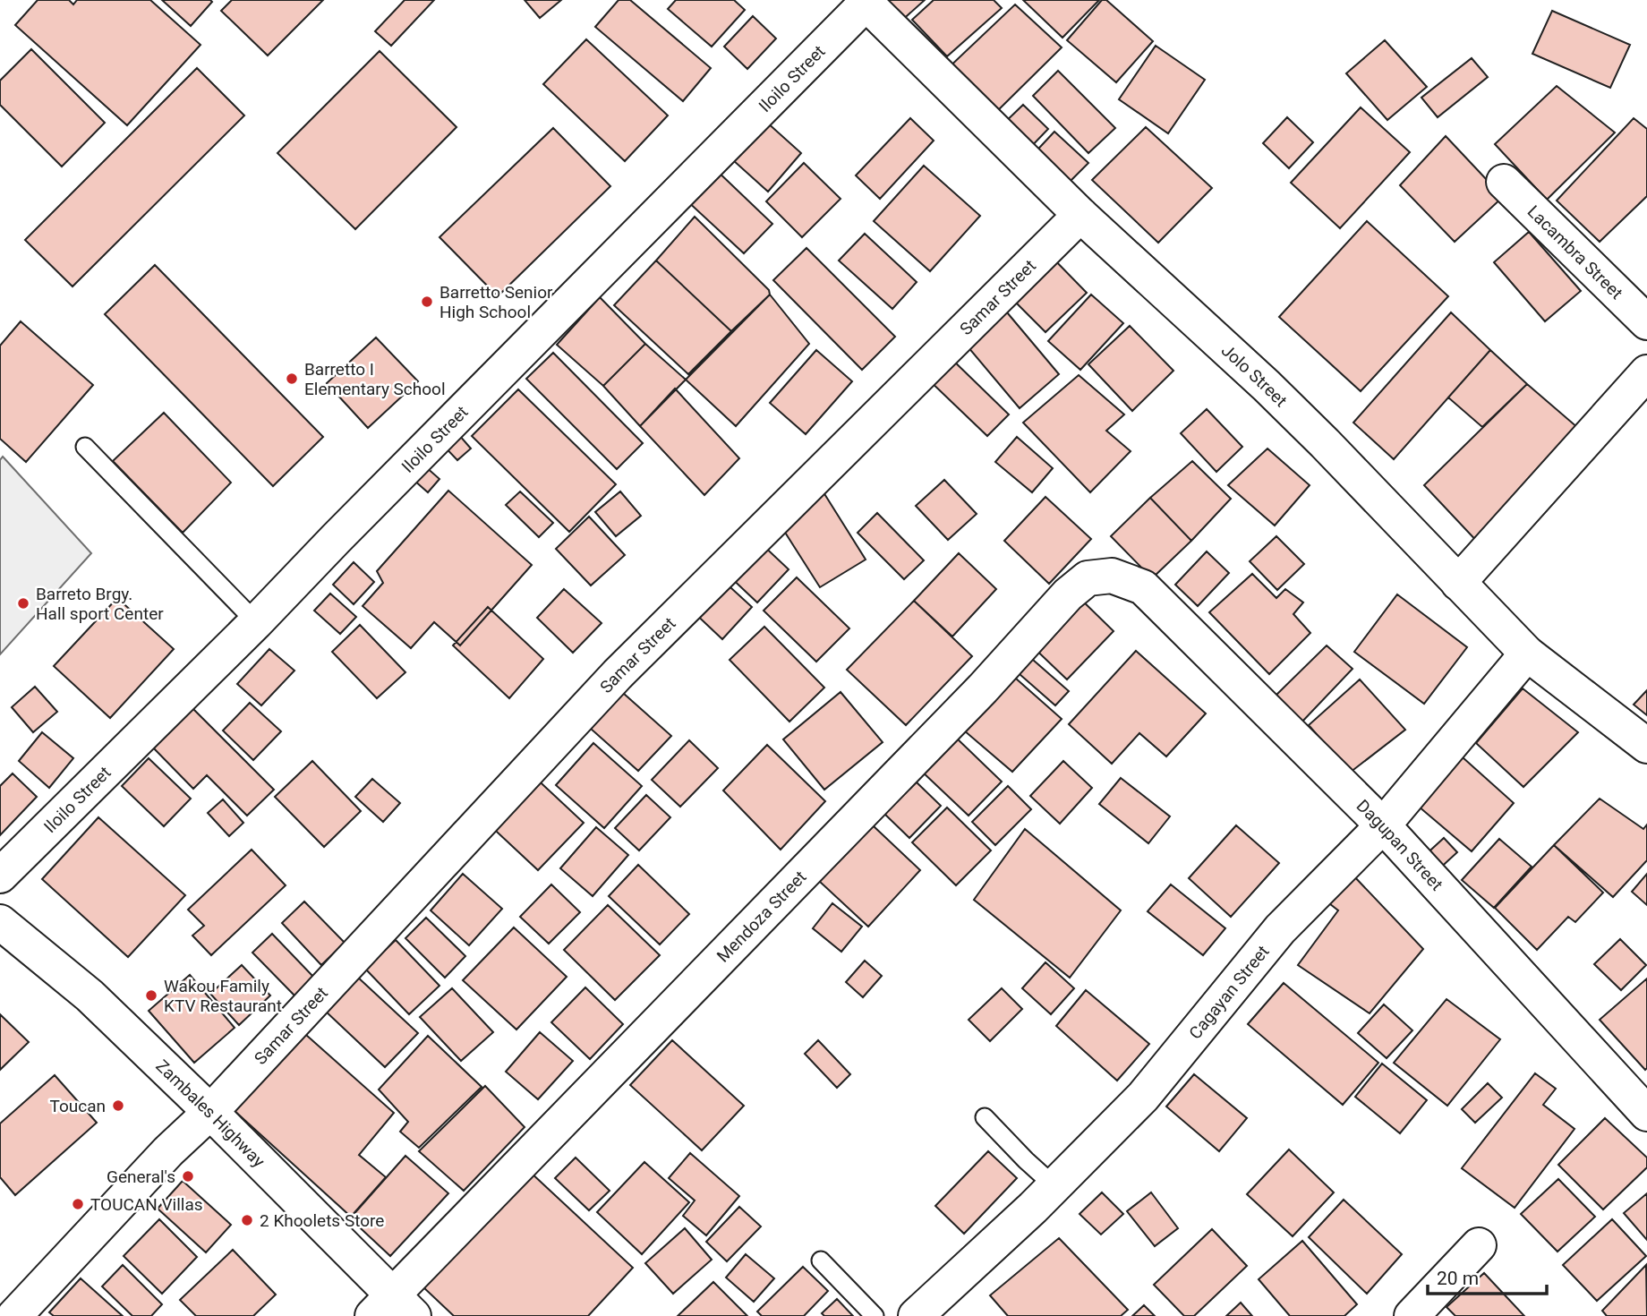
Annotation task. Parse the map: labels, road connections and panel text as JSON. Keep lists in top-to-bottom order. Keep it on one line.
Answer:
{"streets":{"street":["Iloilo Street","Lacambra Street","Samar Street","Jolo Street","Dagupan Street","Mendoza Street","Cagayan Street","Zambales Highway"]},"crossings":[["Iloilo Street","Jolo Street"],["Samar Street","Jolo Street"],["Samar Street","Zambales Highway"],["Jolo Street","Cagayan Street"],["Dagupan Street","Mendoza Street"],["Dagupan Street","Cagayan Street"],["Mendoza Street","Zambales Highway"]],"places":["Barretto Senior High School","Barretto I Elementary School","Barreto Brgy. Hall sport Center","Wakou Family KTV Restaurant","Toucan","General's","TOUCAN Villas","2 Khoolets Store"],"scale_bar":"20 m"}
